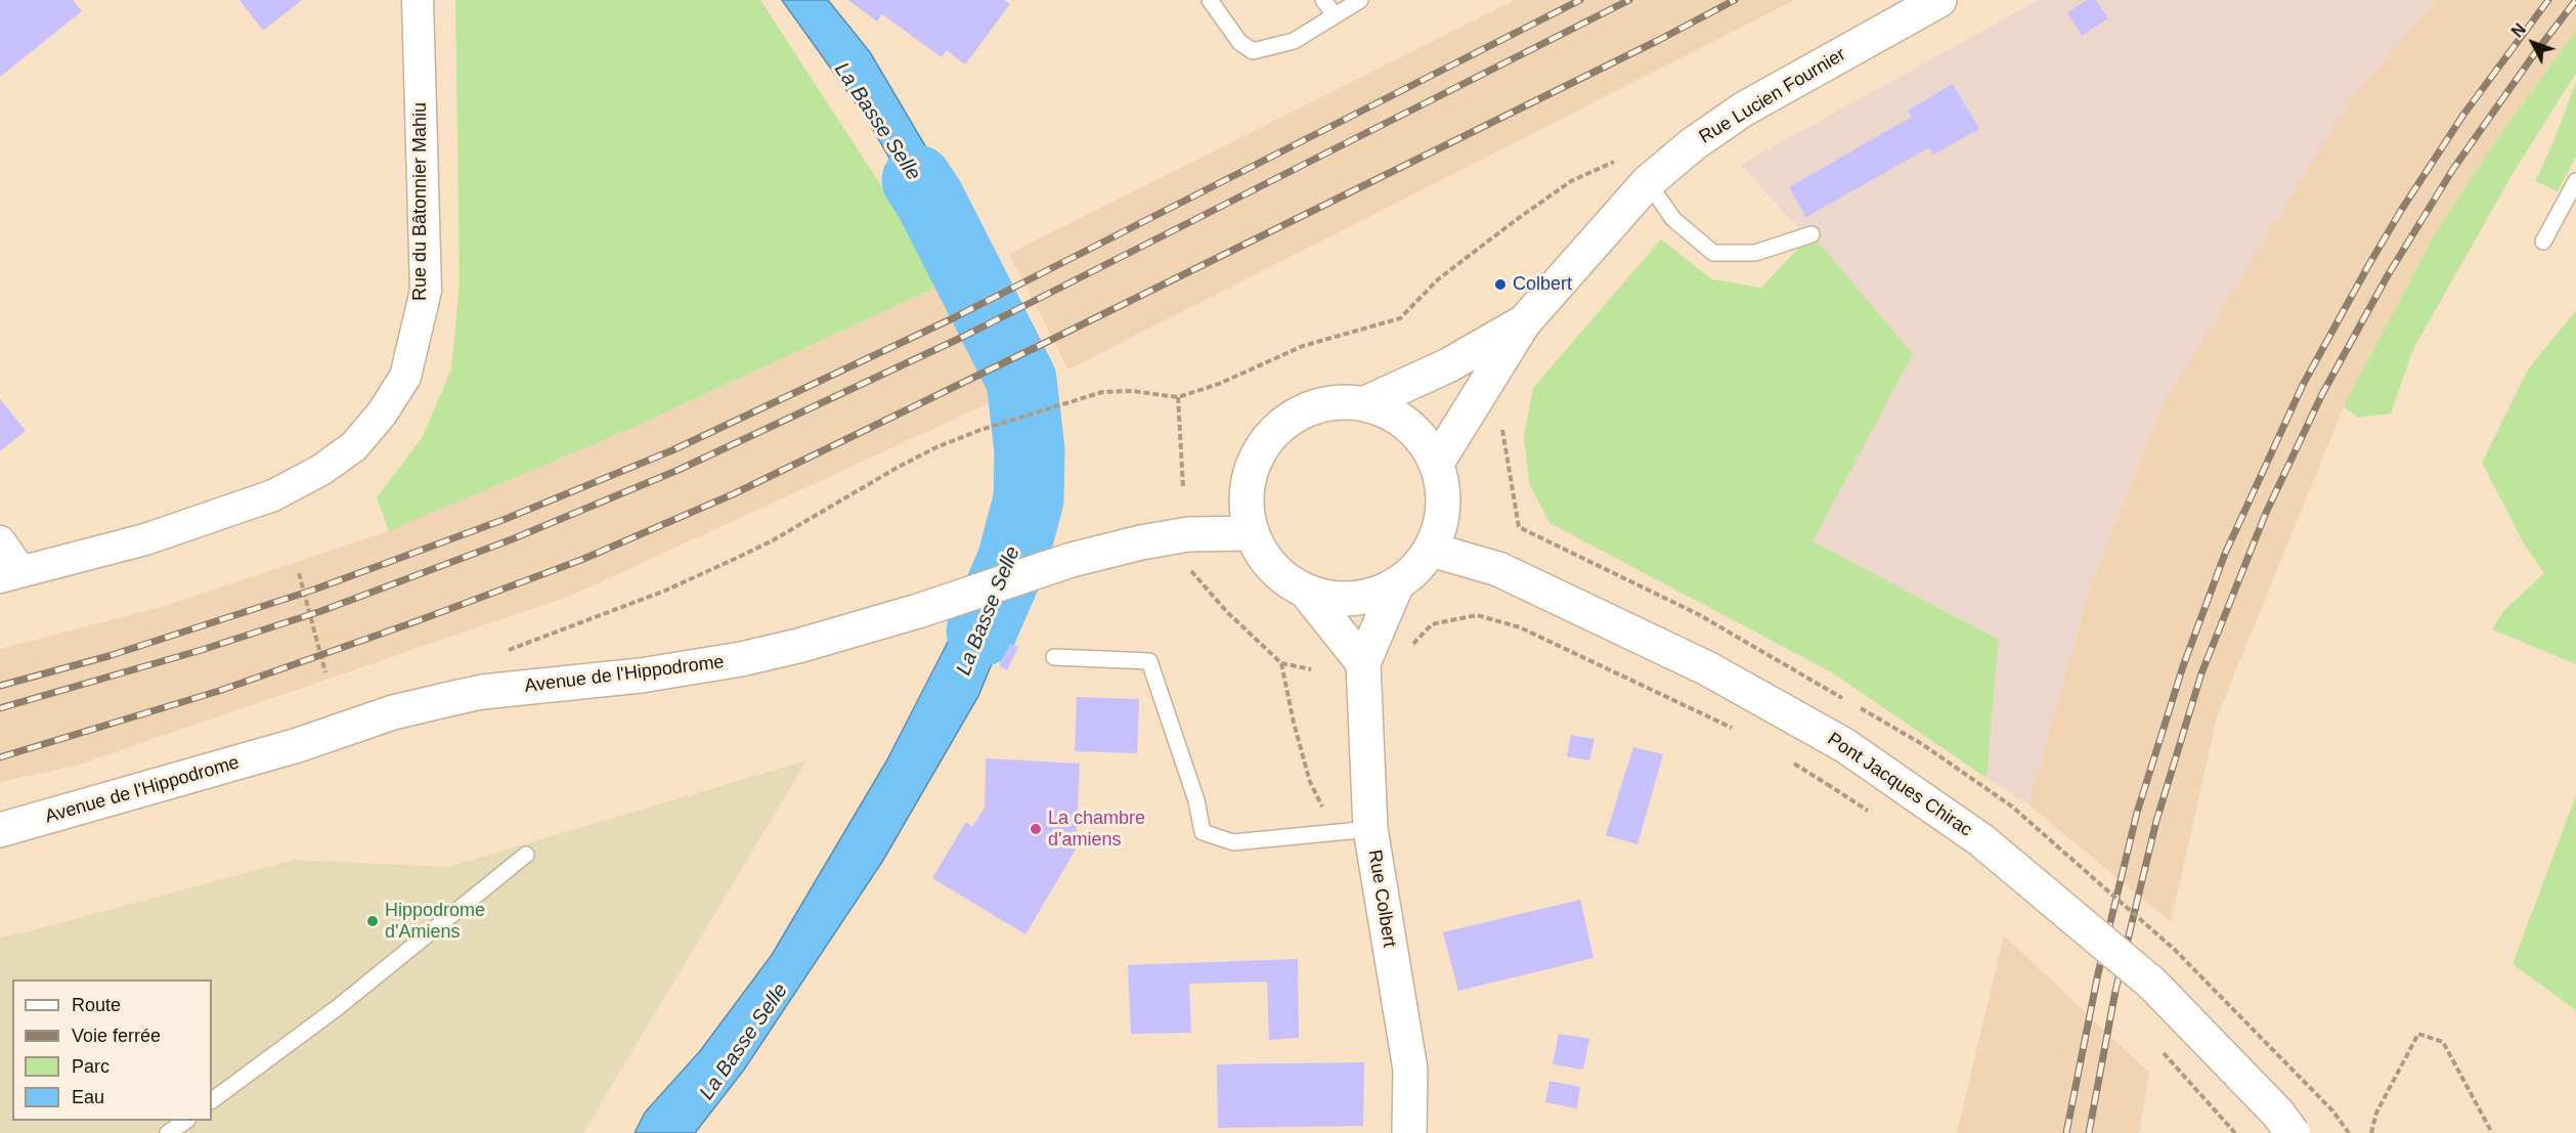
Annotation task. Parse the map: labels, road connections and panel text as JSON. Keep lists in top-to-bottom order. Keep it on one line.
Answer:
{"streets":{"main road":["Rue Lucien Fournier","Avenue de l'Hippodrome","Pont Jacques Chirac","Rue Colbert"],"street":["Rue du Bâtonnier Mahiu"]},"crossings":[["Rue Lucien Fournier","Avenue de l'Hippodrome"],["Rue Lucien Fournier","Pont Jacques Chirac"],["Rue Lucien Fournier","Rue Colbert"],["Avenue de l'Hippodrome","Pont Jacques Chirac"],["Avenue de l'Hippodrome","Rue Colbert"],["Pont Jacques Chirac","Rue Colbert"]],"water":["La Basse Selle"],"places":["Colbert","La chambre d'amiens","Hippodrome d'Amiens"],"legend":["Route","Voie ferrée","Parc","Eau"],"north":"top left"}
